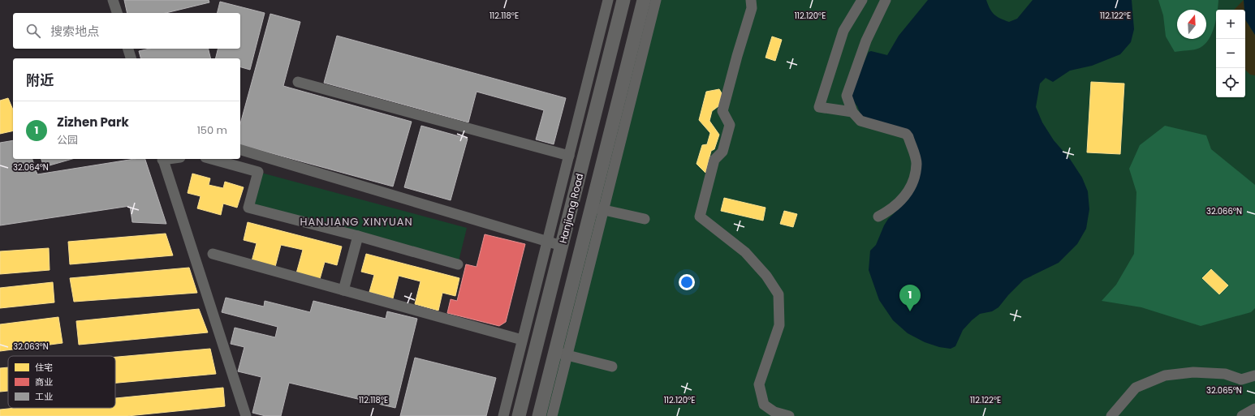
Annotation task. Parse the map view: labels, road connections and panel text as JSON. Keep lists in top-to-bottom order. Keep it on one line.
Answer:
{"streets":{"main road":["Hanjiang Road"]},"districts":["HANJIANG XINYUAN"],"legend":["住宅","商业","工业"],"north":"top","page":{"map_buttons":["+","−"],"search":"搜索地点","heading":"附近","list":[{"mark":"1","name":"Zizhen Park","note":"公园","value":"150 m"}],"pins":"1"},"coordinates":["112.118°E","112.120°E","112.122°E","32.064°N","32.066°N","32.063°N","32.065°N"]}
